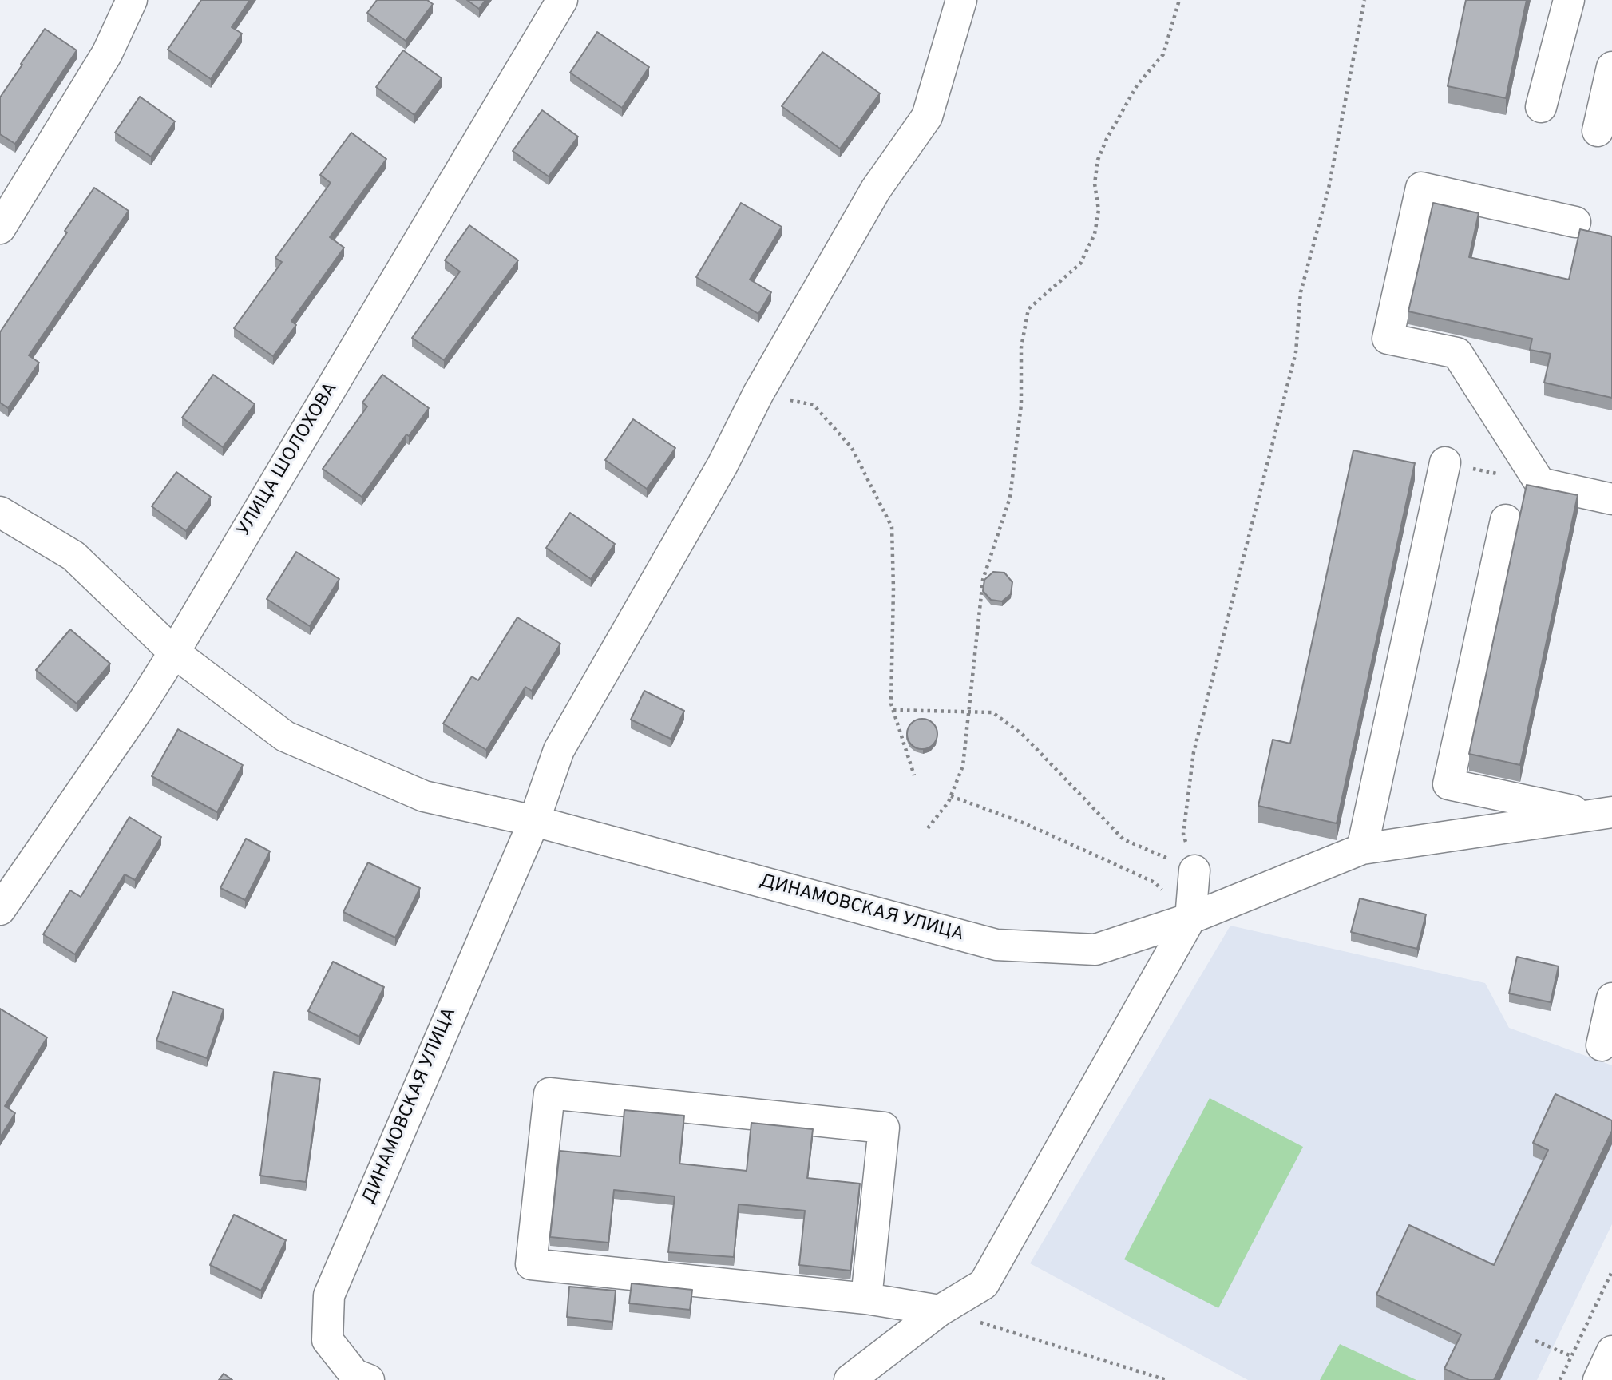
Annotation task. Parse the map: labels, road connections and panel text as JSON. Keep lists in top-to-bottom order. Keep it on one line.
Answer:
{"streets":{"street":["УЛИЦА ШОЛОХОВА","ДИНАМОВСКАЯ УЛИЦА"]},"crossings":[["УЛИЦА ШОЛОХОВА","ДИНАМОВСКАЯ УЛИЦА"]]}
